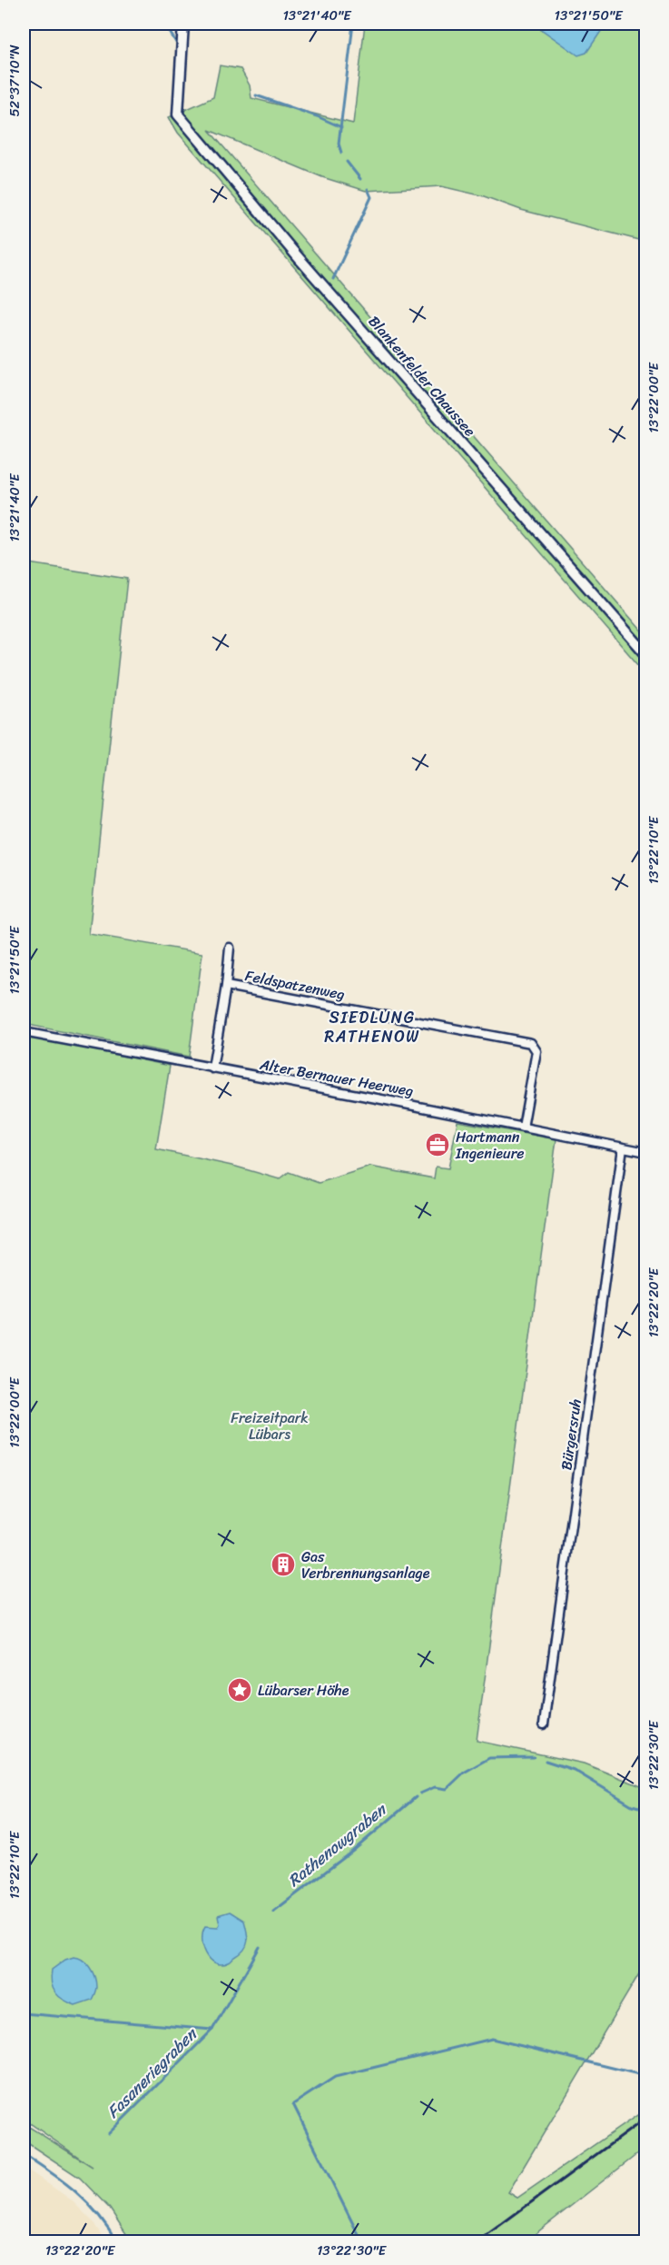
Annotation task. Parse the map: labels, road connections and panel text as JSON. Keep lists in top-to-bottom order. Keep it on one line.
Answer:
{"streets":{"street":["Blankenfelder Chaussee","Feldspatzenweg","Alter Bernauer Heerweg","Bürgersruh"]},"crossings":[["Feldspatzenweg","Alter Bernauer Heerweg"],["Alter Bernauer Heerweg","Bürgersruh"]],"districts":["SIEDLUNG RATHENOW"],"water":["Rathenowgraben","Fasaneriegraben"],"parks":["Freizeitpark Lübars"],"places":{"office":["Hartmann Ingenieure"],"building":["Gas Verbrennungsanlage"],"place":["Lübarser Höhe"]},"coordinates":["13°21'40\"E","13°21'50\"E","52°37'10\"N","13°22'00\"E","13°22'10\"E","13°22'20\"E","13°22'30\"E"]}
